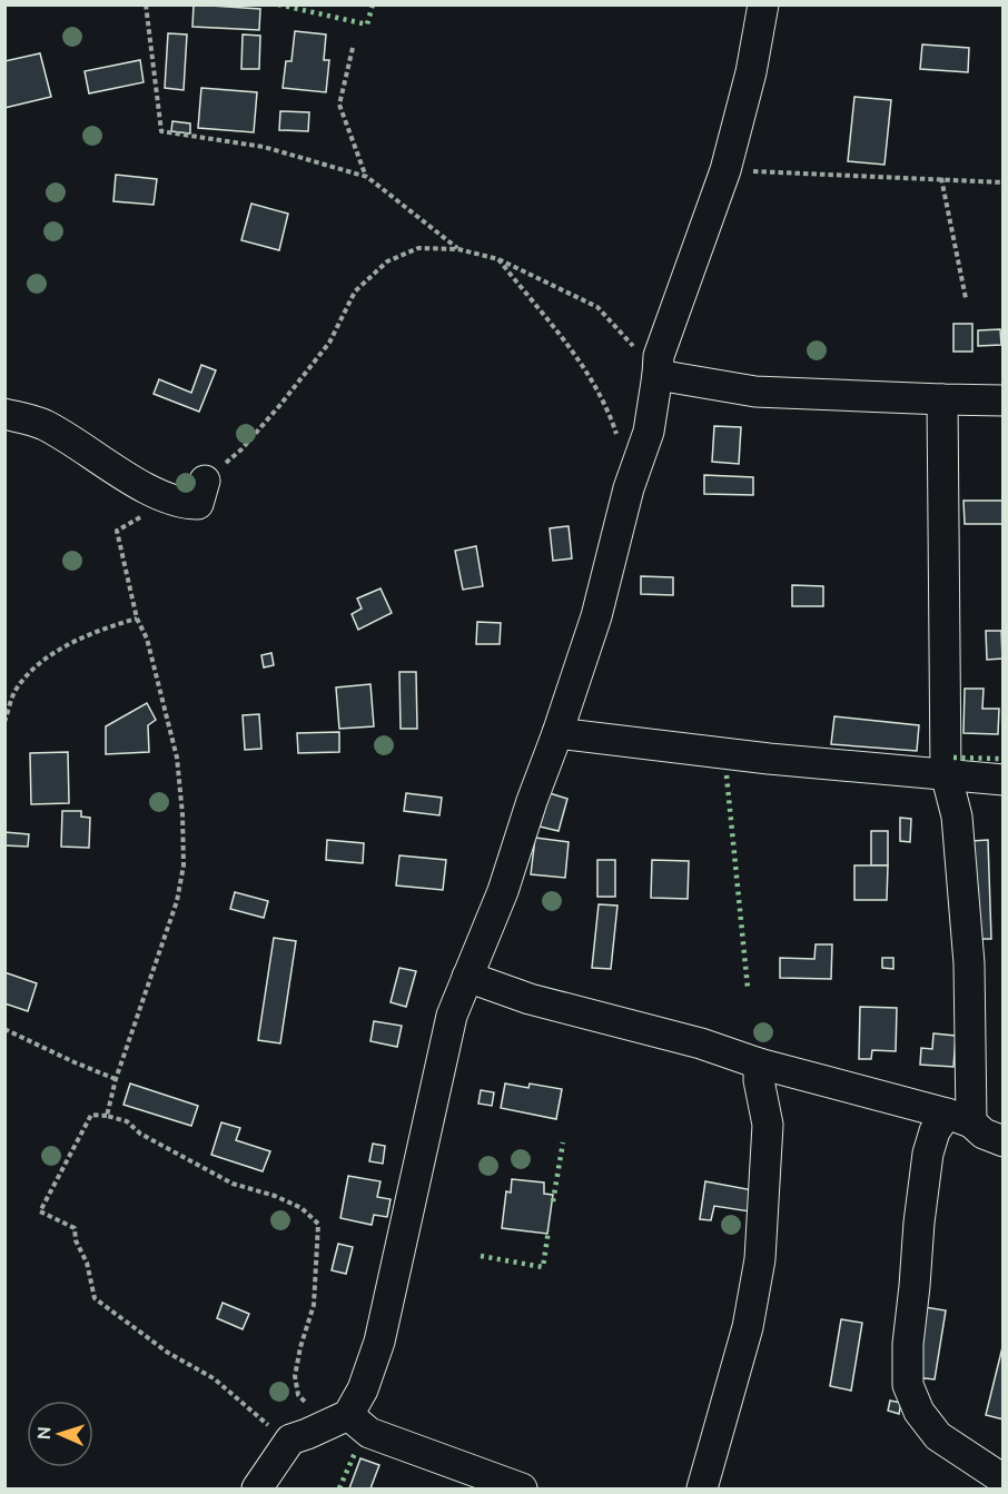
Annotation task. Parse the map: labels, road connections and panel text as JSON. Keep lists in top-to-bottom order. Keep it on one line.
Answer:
{"north":"left"}
